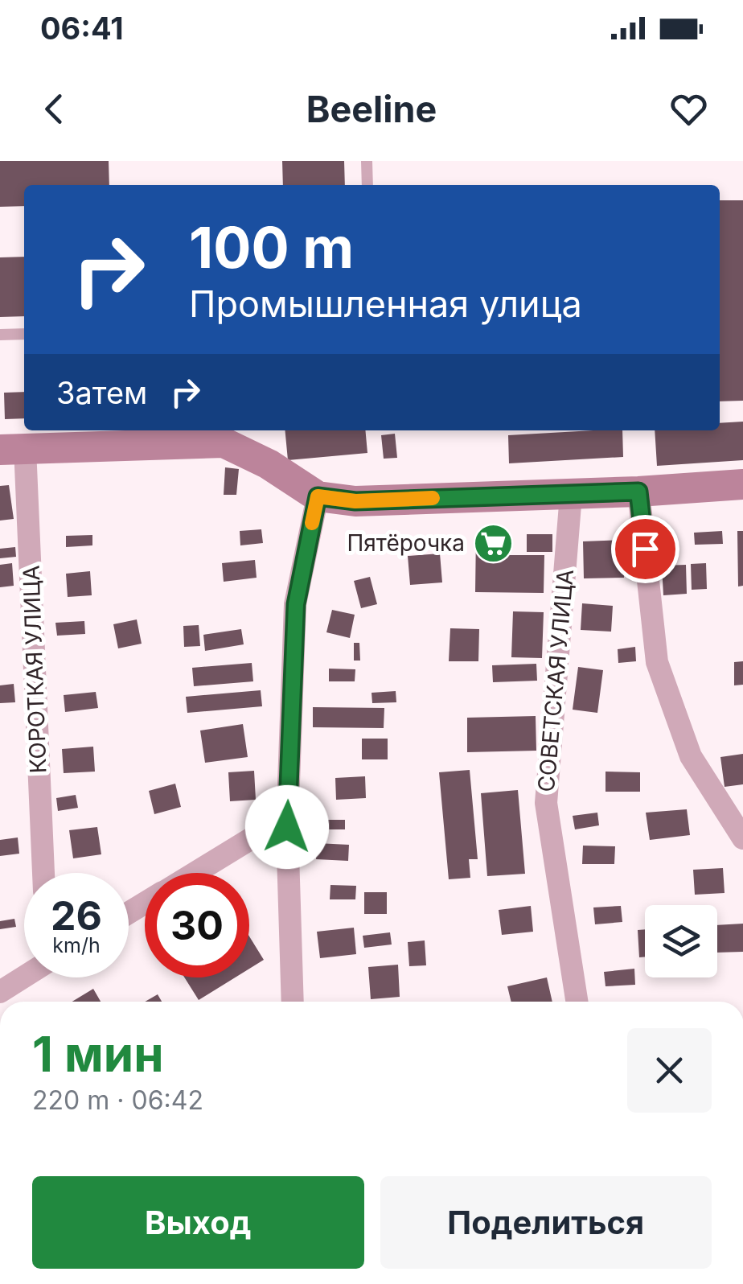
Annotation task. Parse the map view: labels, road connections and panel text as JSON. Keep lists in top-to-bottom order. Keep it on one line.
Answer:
{"streets":{"street":["КОРОТКАЯ УЛИЦА","СОВЕТСКАЯ УЛИЦА"]},"places":{"supermarket":["Пятёрочка"]},"page":{"status":"06:41","header":"Beeline","turn":["100 m","Промышленная улица"],"then":"Затем","speed":"26 km/h","limit":"30","heading":["1 мин","220 m · 06:42"],"buttons":["Выход","Поделиться"]}}
